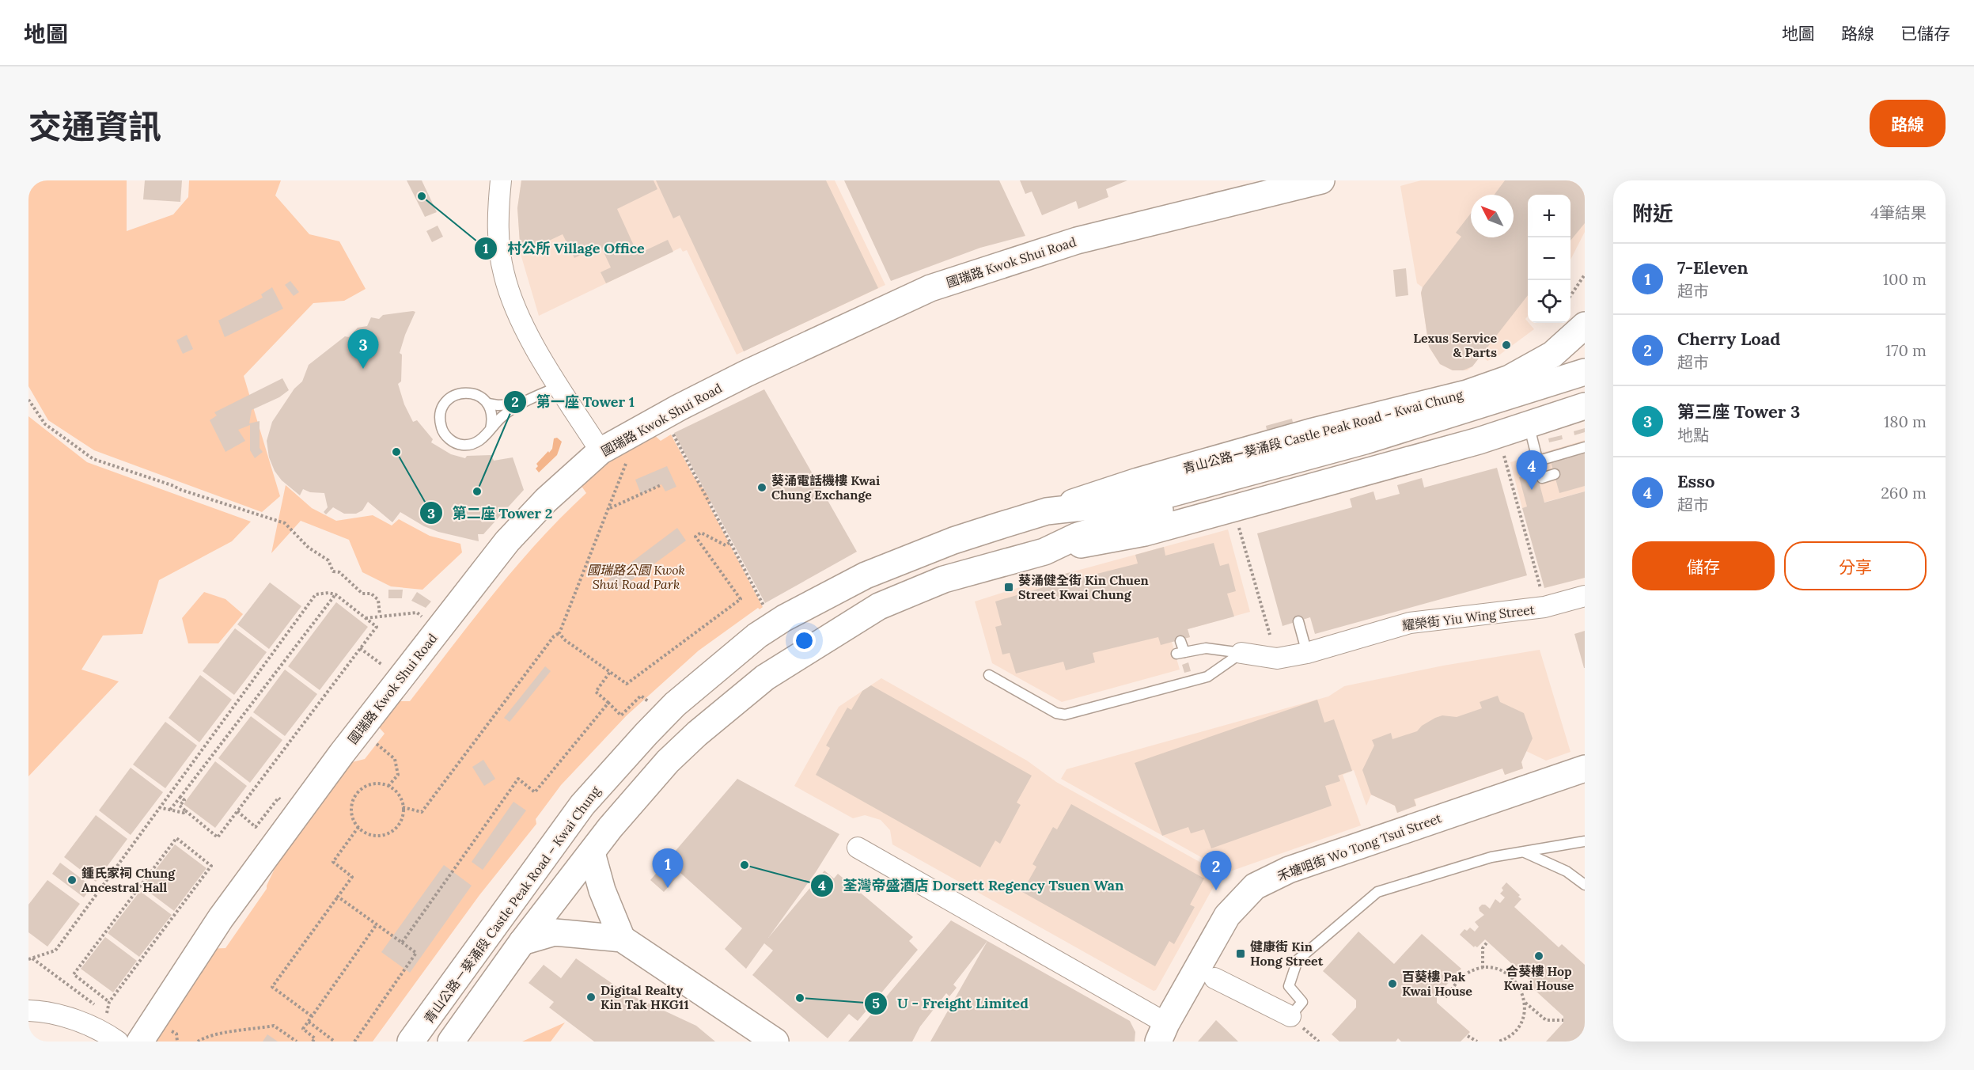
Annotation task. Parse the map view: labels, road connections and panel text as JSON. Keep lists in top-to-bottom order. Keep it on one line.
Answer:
{"streets":{"main road":["國瑞路 Kwok Shui Road","青山公路－葵涌段 Castle Peak Road – Kwai Chung","禾塘咀街 Wo Tong Tsui Street"],"street":["耀榮街 Yiu Wing Street"]},"parks":["國瑞路公園 Kwok Shui Road Park"],"places":{"other":["村公所 Village Office","Lexus Service & Parts","第二座 Tower 2","葵涌電話機樓 Kwai Chung Exchange","第一座 Tower 1","荃灣帝盛酒店 Dorsett Regency Tsuen Wan","鍾氏家祠 Chung Ancestral Hall","合葵樓 Hop Kwai House","百葵樓 Pak Kwai House","Digital Realty Kin Tak HKG11","U - Freight Limited"],"transit":["葵涌健全街 Kin Chuen Street Kwai Chung","健康街 Kin Hong Street"]},"north":"top left","page":{"header":"地圖","nav":["地圖","路線","已儲存"],"title":"交通資訊","buttons":["路線",["儲存","分享"]],"heading":["附近","4筆結果"],"map_buttons":["+","−"],"list":[{"mark":"1","name":"7-Eleven","note":"超市","value":"100 m"},{"mark":"2","name":"Cherry Load","note":"超市","value":"170 m"},{"mark":"3","name":"第三座 Tower 3","note":"地點","value":"180 m"},{"mark":"4","name":"Esso","note":"超市","value":"260 m"}],"pins":["3","4","1","2"]}}
